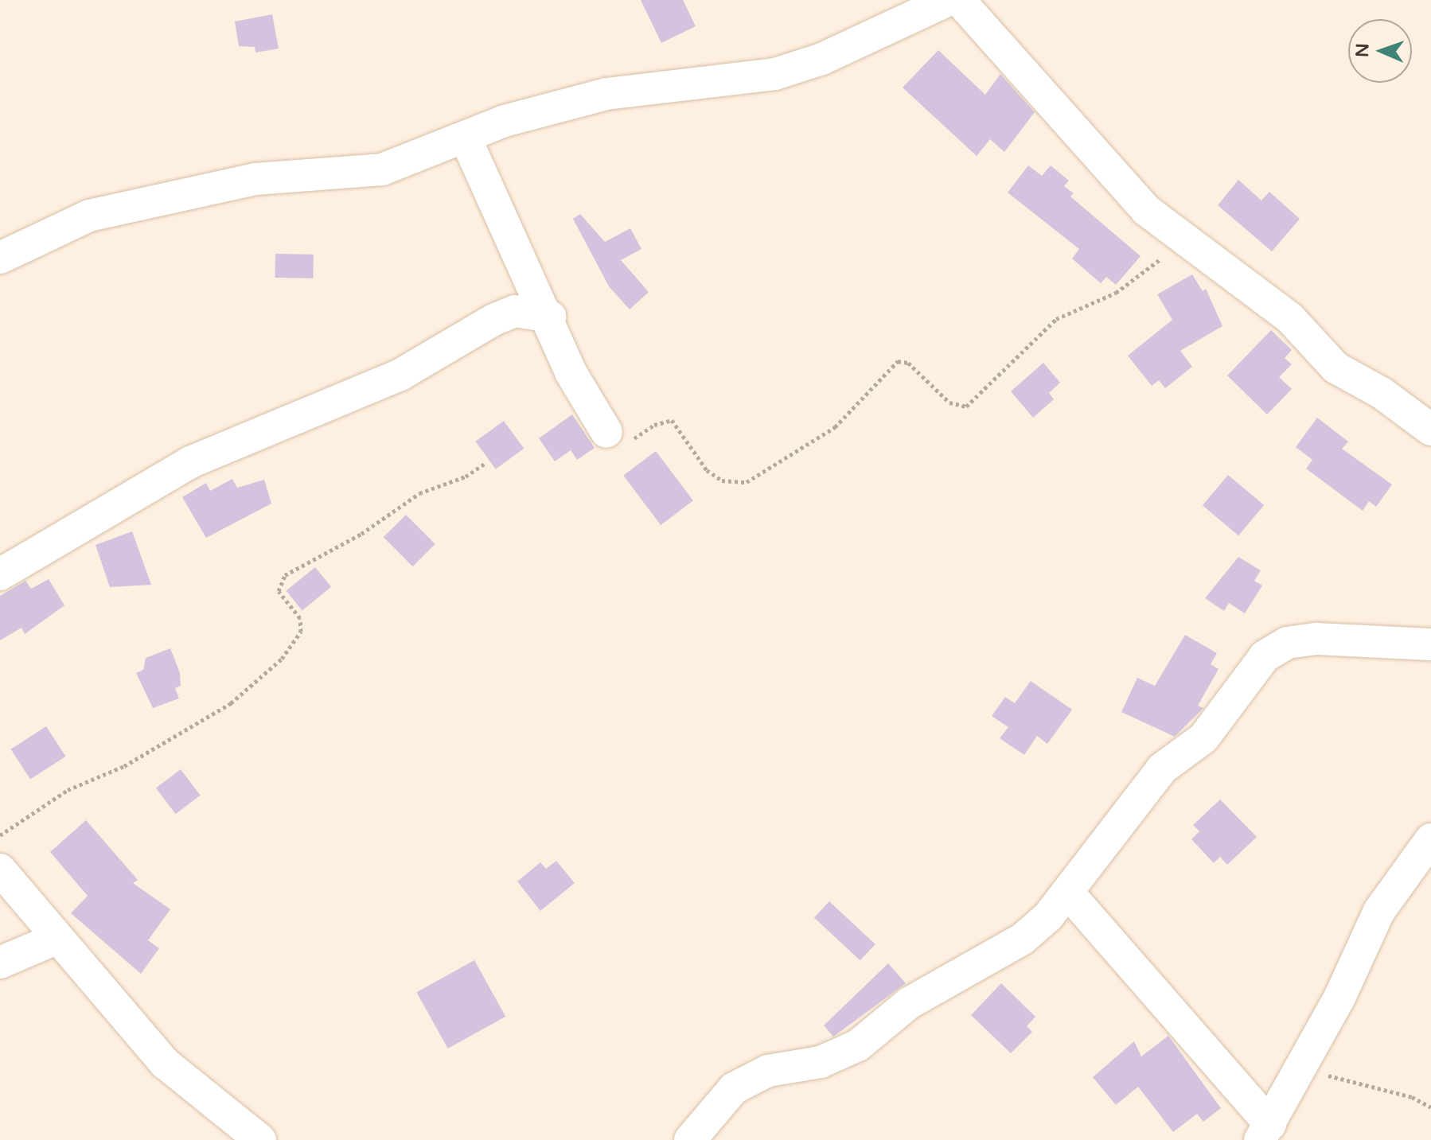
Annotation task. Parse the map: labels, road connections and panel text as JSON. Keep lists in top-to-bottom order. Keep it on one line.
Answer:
{"north":"left"}
